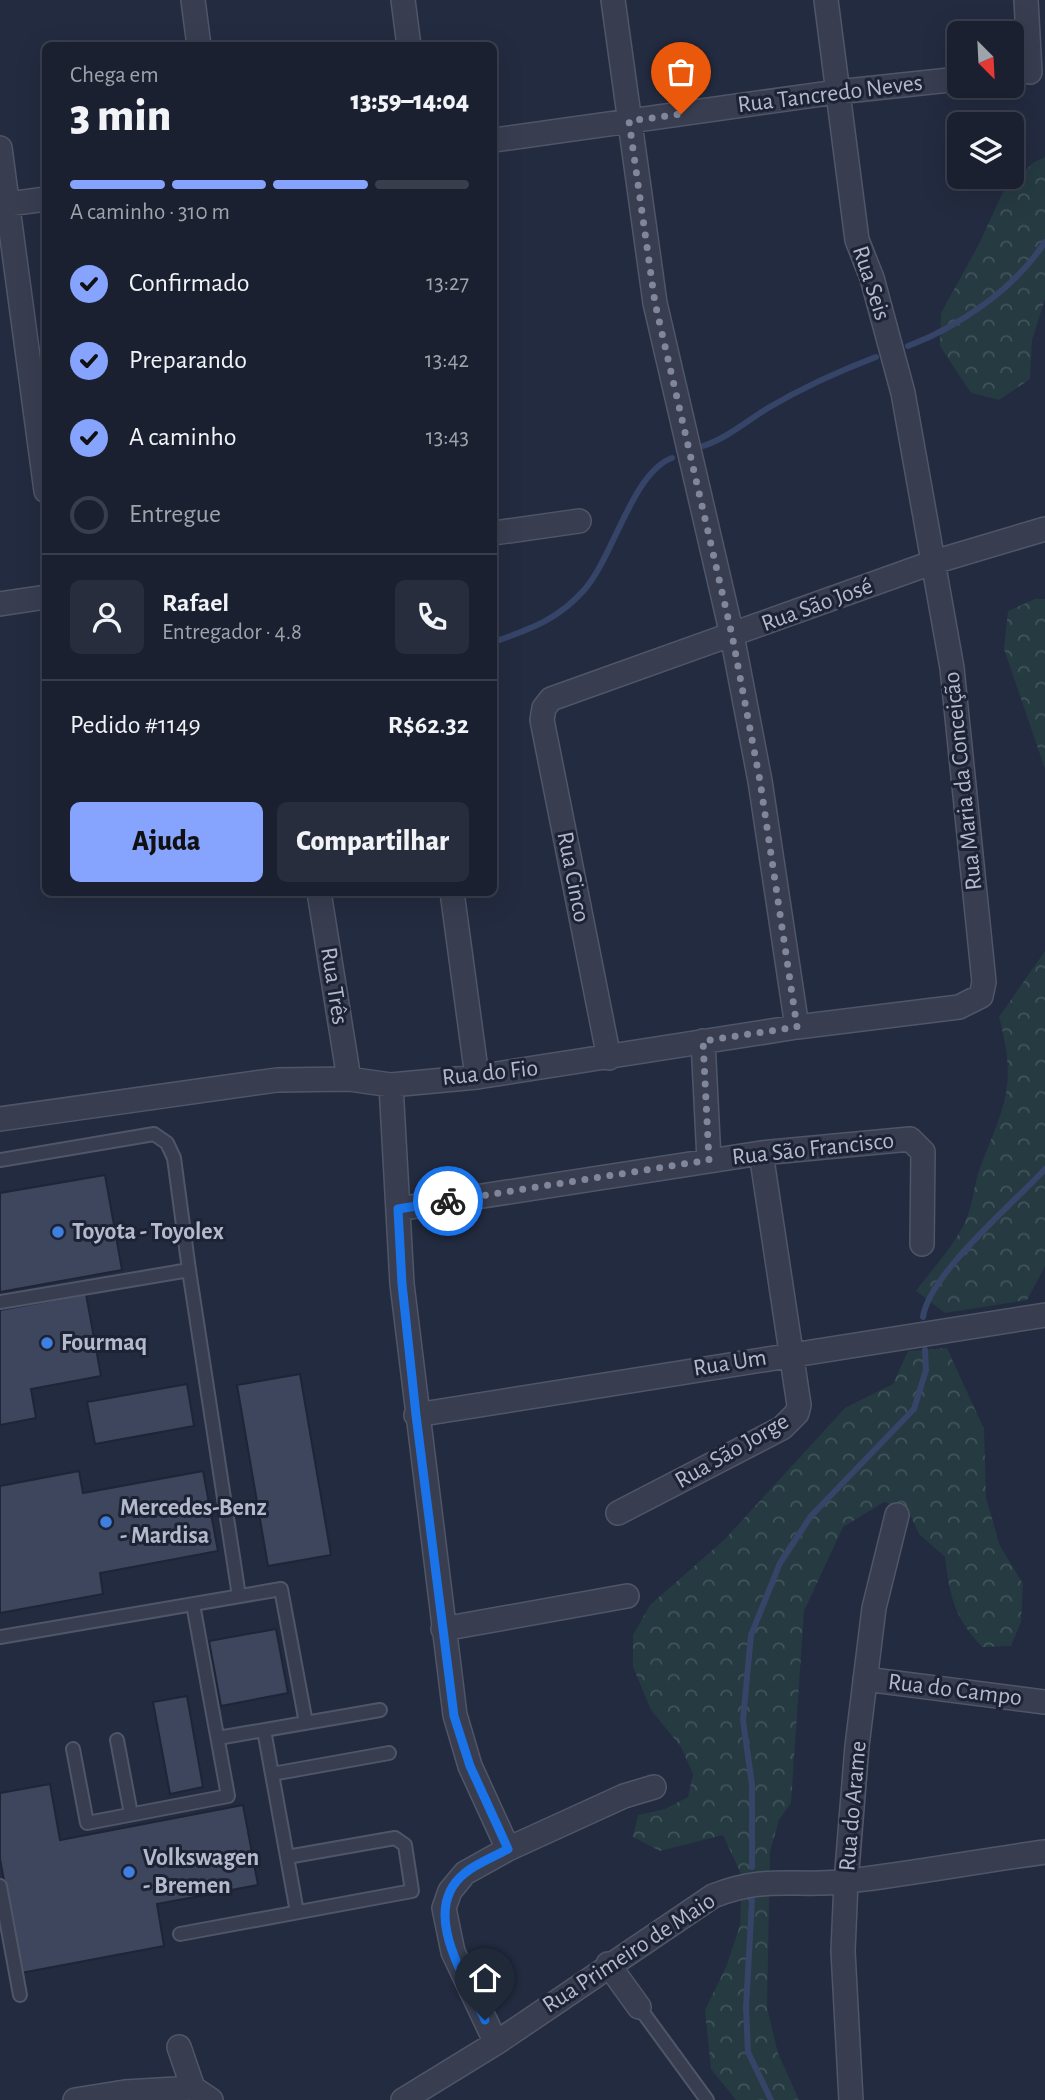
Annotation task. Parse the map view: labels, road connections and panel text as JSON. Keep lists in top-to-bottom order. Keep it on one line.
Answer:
{"streets":{"street":["Rua Tancredo Neves","Rua Seis","Rua São José","Rua Maria da Conceição","Rua Cinco","Rua Três","Rua do Fio","Rua São Francisco","Rua Um","Rua São Jorge","Rua do Campo","Rua do Arame","Rua Primeiro de Maio"]},"crossings":[["Rua Tancredo Neves","Rua Seis"],["Rua Seis","Rua São José"],["Rua Seis","Rua Maria da Conceição"],["Rua São José","Rua Maria da Conceição"],["Rua São José","Rua Cinco"],["Rua Maria da Conceição","Rua do Fio"],["Rua Cinco","Rua do Fio"],["Rua Três","Rua do Fio"],["Rua São Francisco","Rua São Jorge"],["Rua Um","Rua São Jorge"],["Rua do Campo","Rua do Arame"],["Rua do Arame","Rua Primeiro de Maio"]],"places":["Toyota - Toyolex","Fourmaq","Mercedes-Benz - Mardisa","Volkswagen - Bremen"],"north":"bottom right","page":{"heading":["3 min","Chega em","13:59–14:04"],"panel":["Rafael","Entregador · 4.8","Pedido #1149","R$62.32"],"bar":"A caminho · 310 m","list":[["Confirmado","13:27"],["Preparando","13:42"],["A caminho","13:43"],"Entregue"],"buttons":["Ajuda","Compartilhar"]}}
